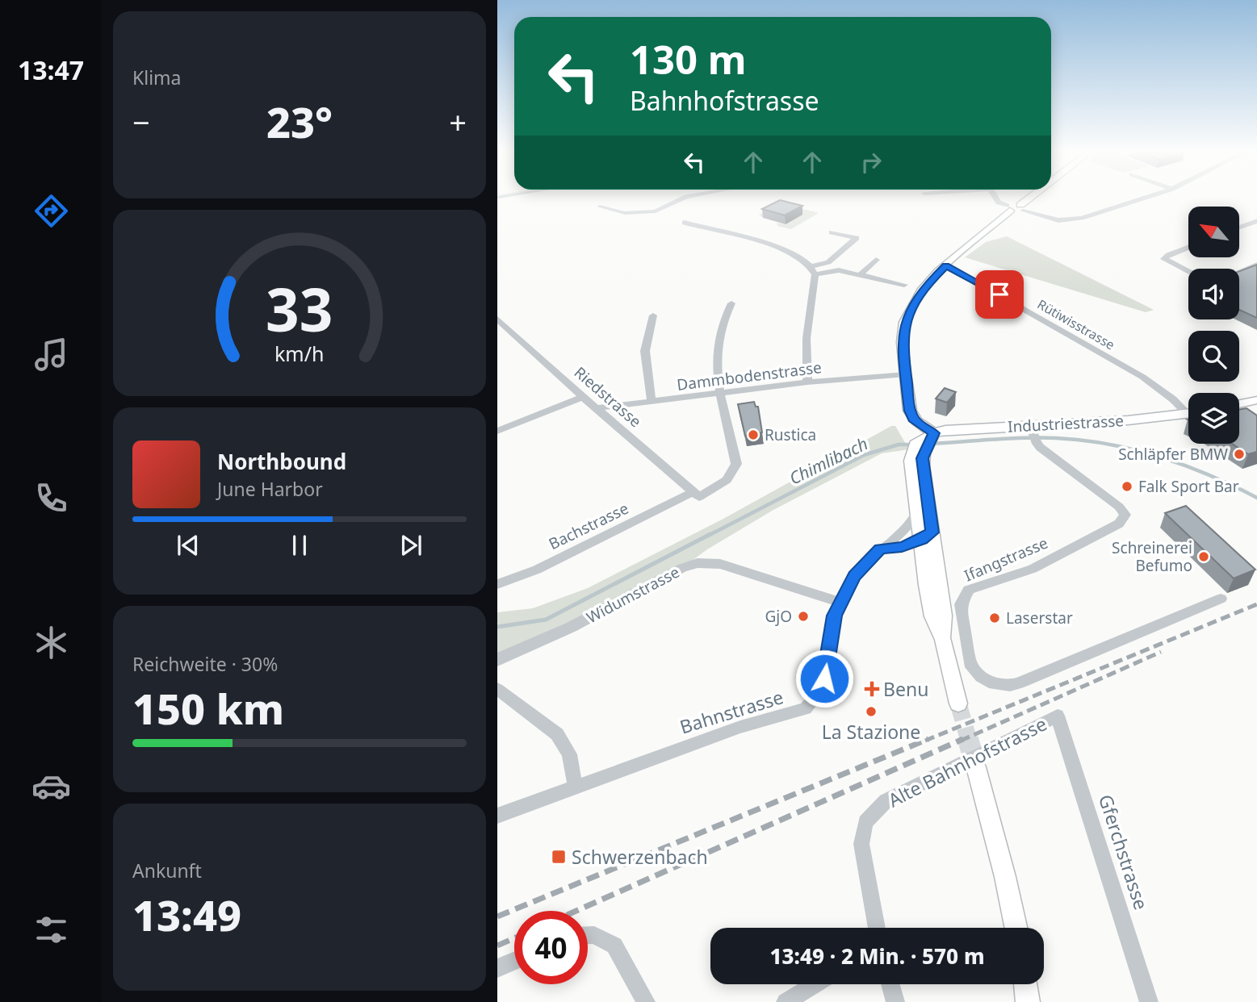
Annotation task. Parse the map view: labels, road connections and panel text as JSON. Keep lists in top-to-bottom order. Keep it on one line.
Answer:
{"streets":{"main road":["Industriestrasse"],"street":["Rütiwisstrasse","Dammbodenstrasse","Riedstrasse","Bachstrasse","Ifangstrasse","Widumstrasse","Bahnstrasse","Alte Bahnhofstrasse","Gferchstrasse"]},"crossings":[["Dammbodenstrasse","Riedstrasse"],["Dammbodenstrasse","Bachstrasse"],["Riedstrasse","Bachstrasse"],["Industriestrasse","Ifangstrasse"],["Widumstrasse","Bahnstrasse"],["Alte Bahnhofstrasse","Gferchstrasse"]],"water":["Chimlibach"],"places":{"other":["Rustica","Schläpfer BMW","Falk Sport Bar","Schreinerei Befumo","GjO","Laserstar","La Stazione"],"health":["Benu"],"transit":["Schwerzenbach"]},"north":"top left","page":{"tabs":"13:47","tile":["Klima",["Reichweite · 30%","150 km"],["Ankunft","13:49"]],"turn":["130 m","Bahnhofstrasse"],"heat":["−","23°","+"],"song":["Northbound","June Harbor"],"limit":"40","trip":"13:49 · 2 Min. · 570 m","gauge":["33","km/h"]}}
